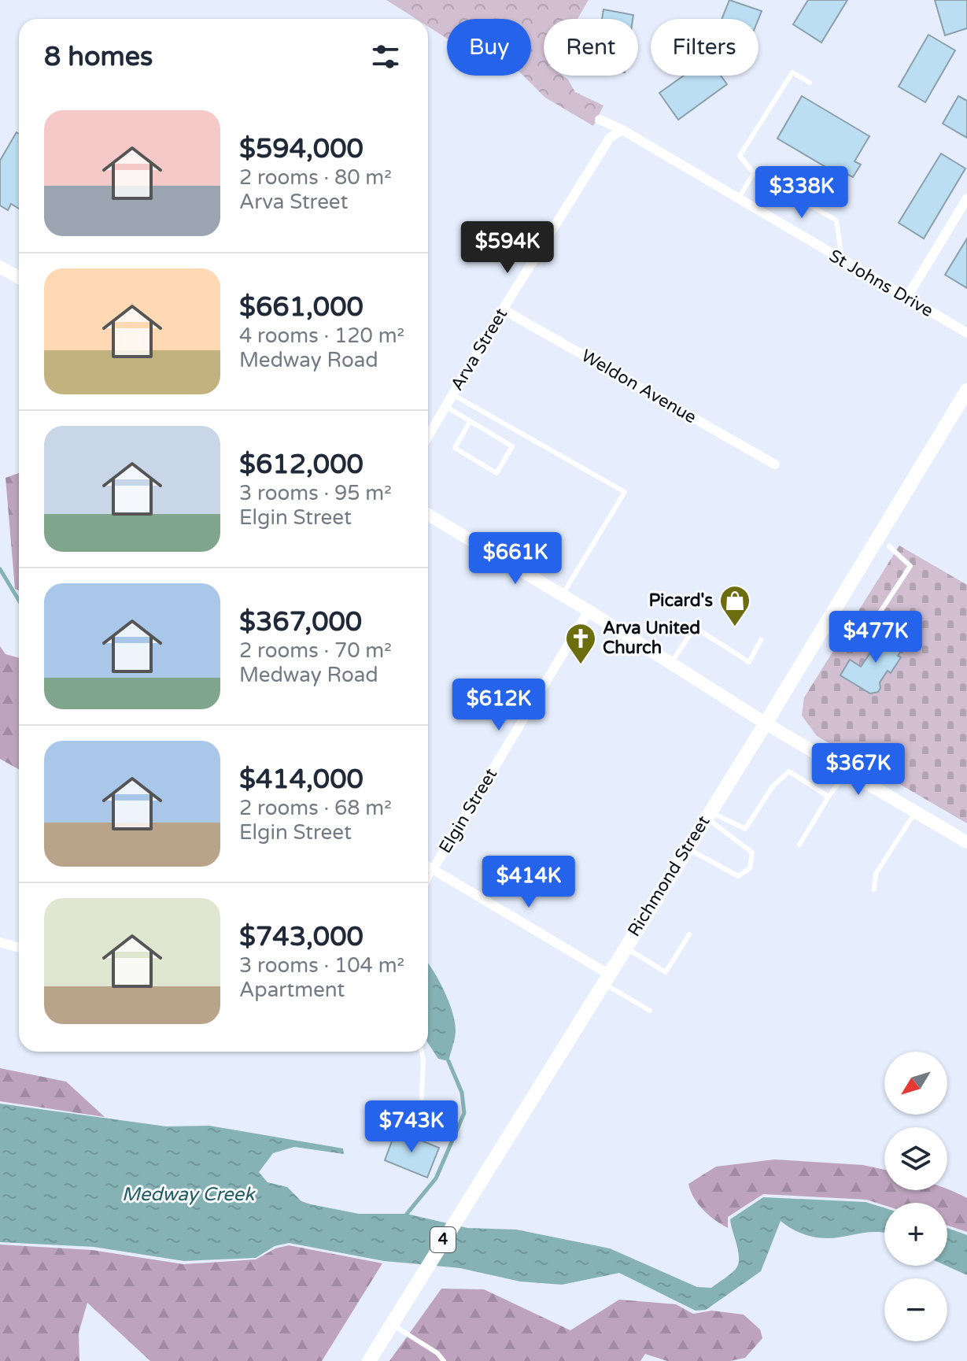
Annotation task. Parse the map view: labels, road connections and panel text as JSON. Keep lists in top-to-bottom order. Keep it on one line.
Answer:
{"streets":{"main road":["Richmond Street","4"],"street":["St Johns Drive","Arva Street","Weldon Avenue","Elgin Street"]},"crossings":[["St Johns Drive","Arva Street"],["Arva Street","Weldon Avenue"],["Elgin Street","Richmond Street"]],"water":["Medway Creek"],"places":{"shop":["Picard's"],"church":["Arva United Church"]},"north":"bottom left","page":{"chip":["Buy","Rent","Filters"],"heading":"8 homes","list":[{"name":"$594,000","note":"2 rooms · 80 m² · Arva Street"},{"name":"$661,000","note":"4 rooms · 120 m² · Medway Road"},{"name":"$612,000","note":"3 rooms · 95 m² · Elgin Street"},{"name":"$367,000","note":"2 rooms · 70 m² · Medway Road"},{"name":"$414,000","note":"2 rooms · 68 m² · Elgin Street"},{"name":"$743,000","note":"3 rooms · 104 m² · Apartment"}],"price":["$338K","$594K","$661K","$477K","$612K","$367K","$414K","$743K"],"map_buttons":["+","−"]}}
